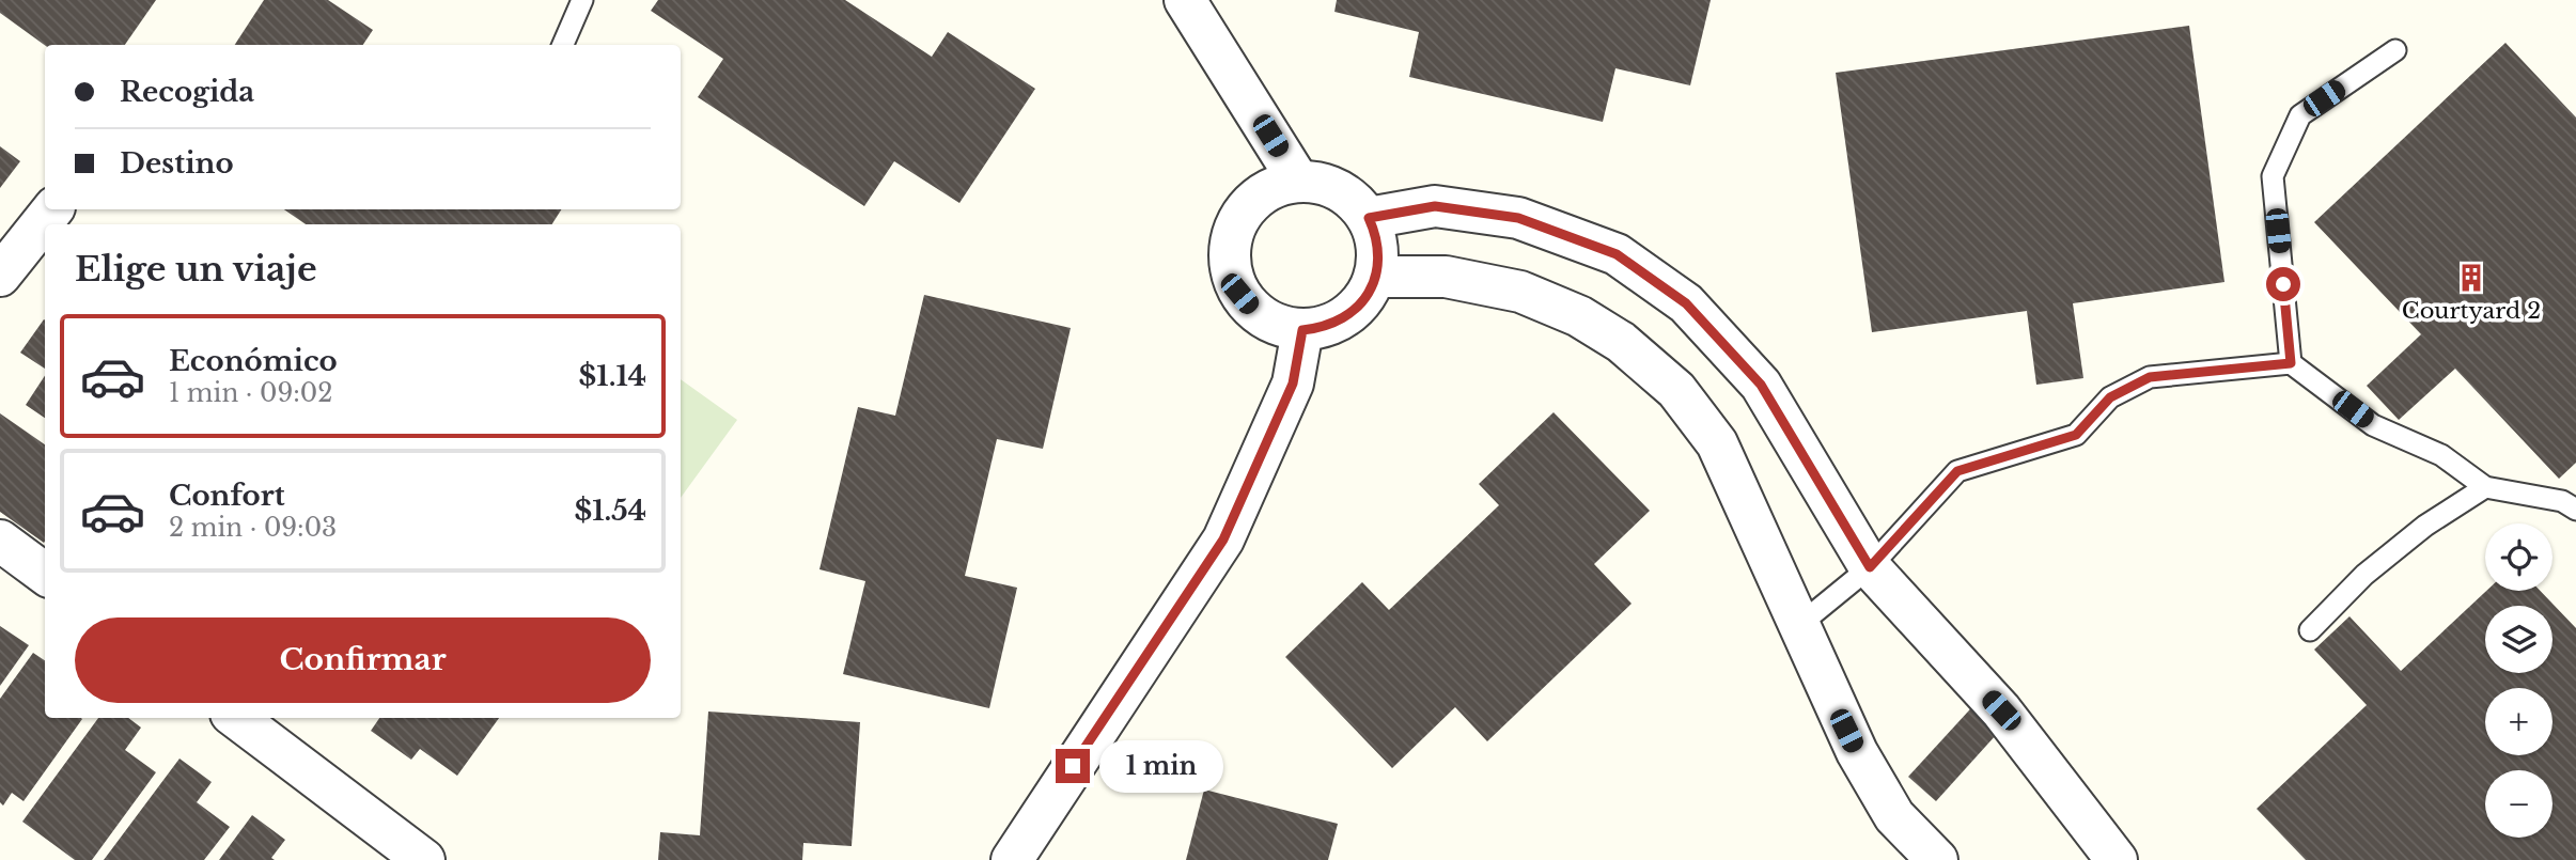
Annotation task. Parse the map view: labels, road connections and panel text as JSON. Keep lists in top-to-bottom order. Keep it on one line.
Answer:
{"places":{"building":["Courtyard 2"]},"page":{"banner":["Recogida","Destino"],"heading":"Elige un viaje","list":[{"name":"Económico","note":"1 min · 09:02","value":"$1.14"},{"name":"Confort","note":"2 min · 09:03","value":"$1.54"}],"map_buttons":["+","−"],"buttons":"Confirmar","bubble":"1 min"}}
